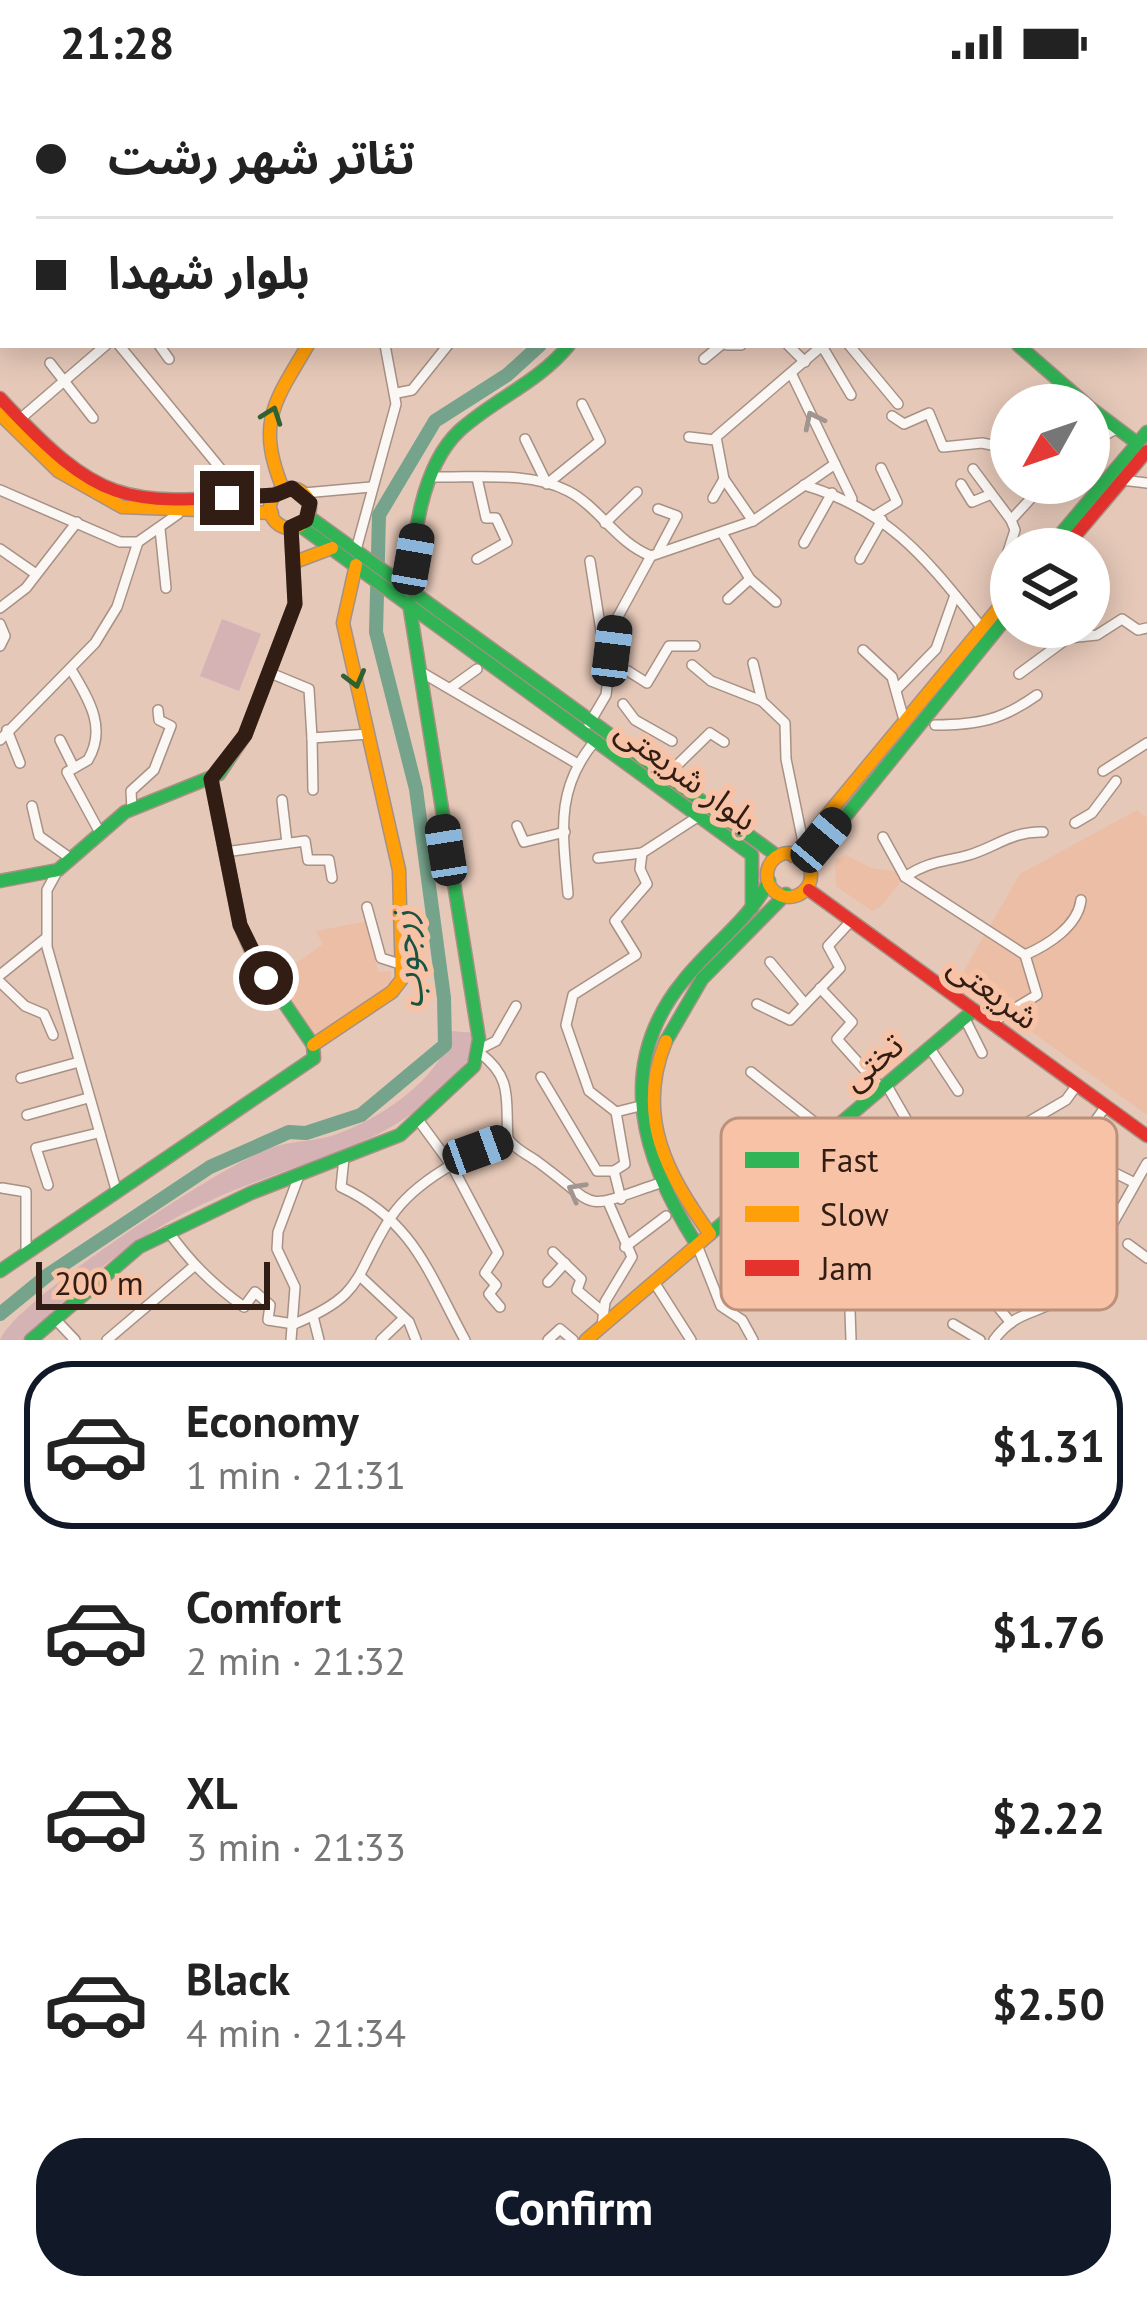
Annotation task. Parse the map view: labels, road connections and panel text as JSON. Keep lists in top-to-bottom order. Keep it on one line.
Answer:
{"streets":{"main road":["بلوار شریعتی","شریعتی","تختی"]},"crossings":[["بلوار شریعتی","شریعتی"],["شریعتی","تختی"]],"water":["زرجوب"],"legend":["Fast","Slow","Jam"],"scale_bar":"200 m","north":"bottom left","page":{"status":"21:28","banner":["تئاتر شهر رشت","بلوار شهدا"],"scale":"200 m","list":[{"name":"Economy","note":"1 min · 21:31","value":"$1.31"},{"name":"Comfort","note":"2 min · 21:32","value":"$1.76"},{"name":"XL","note":"3 min · 21:33","value":"$2.22"},{"name":"Black","note":"4 min · 21:34","value":"$2.50"}],"buttons":"Confirm"}}
